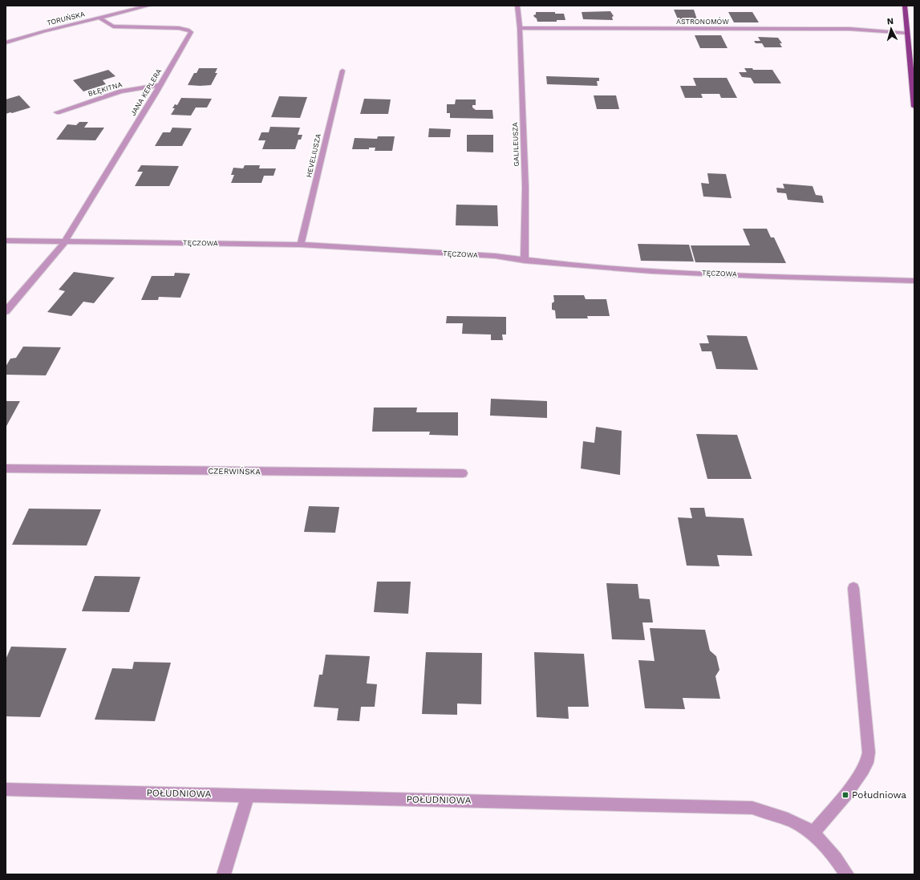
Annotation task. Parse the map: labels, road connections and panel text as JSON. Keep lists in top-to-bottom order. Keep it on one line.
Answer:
{"streets":{"street":["TORUŃSKA","ASTRONOMÓW","BŁĘKITNA","JANA KEPLERA","GALILEUSZA","HEVELIUSZA","TĘCZOWA","CZERWIŃSKA","POŁUDNIOWA"]},"crossings":[["TORUŃSKA","JANA KEPLERA"],["ASTRONOMÓW","GALILEUSZA"],["BŁĘKITNA","JANA KEPLERA"],["JANA KEPLERA","TĘCZOWA"],["GALILEUSZA","TĘCZOWA"],["HEVELIUSZA","TĘCZOWA"]],"places":{"transit":["Południowa"]},"north":"top"}
